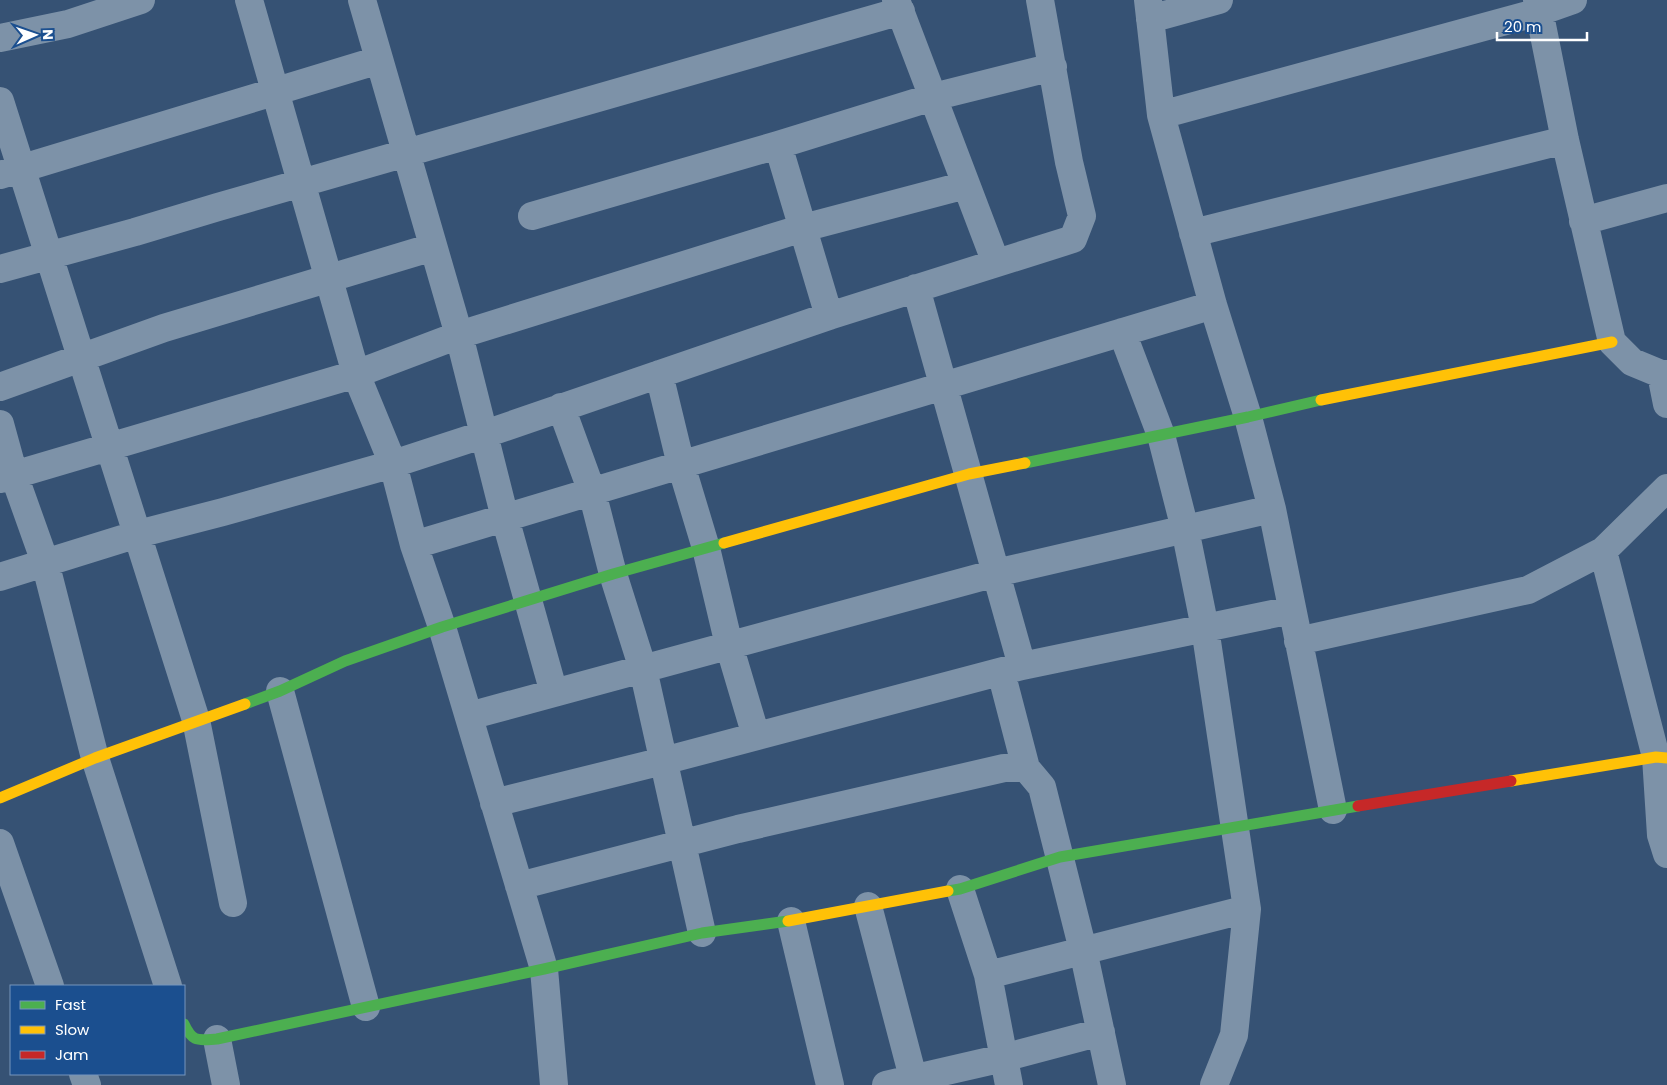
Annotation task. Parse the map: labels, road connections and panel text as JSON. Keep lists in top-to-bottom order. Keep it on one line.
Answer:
{"legend":["Fast","Slow","Jam"],"scale_bar":"20 m","north":"right"}
